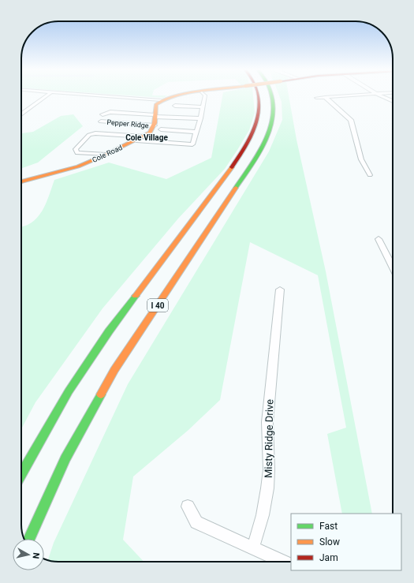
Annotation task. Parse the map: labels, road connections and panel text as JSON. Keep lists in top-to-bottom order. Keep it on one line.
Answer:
{"streets":{"main road":["Cole Road","I 40"],"street":["Pepper Ridge","Misty Ridge Drive"]},"crossings":[["Pepper Ridge","Cole Road"]],"districts":["Cole Village"],"legend":["Fast","Slow","Jam"],"north":"right"}
